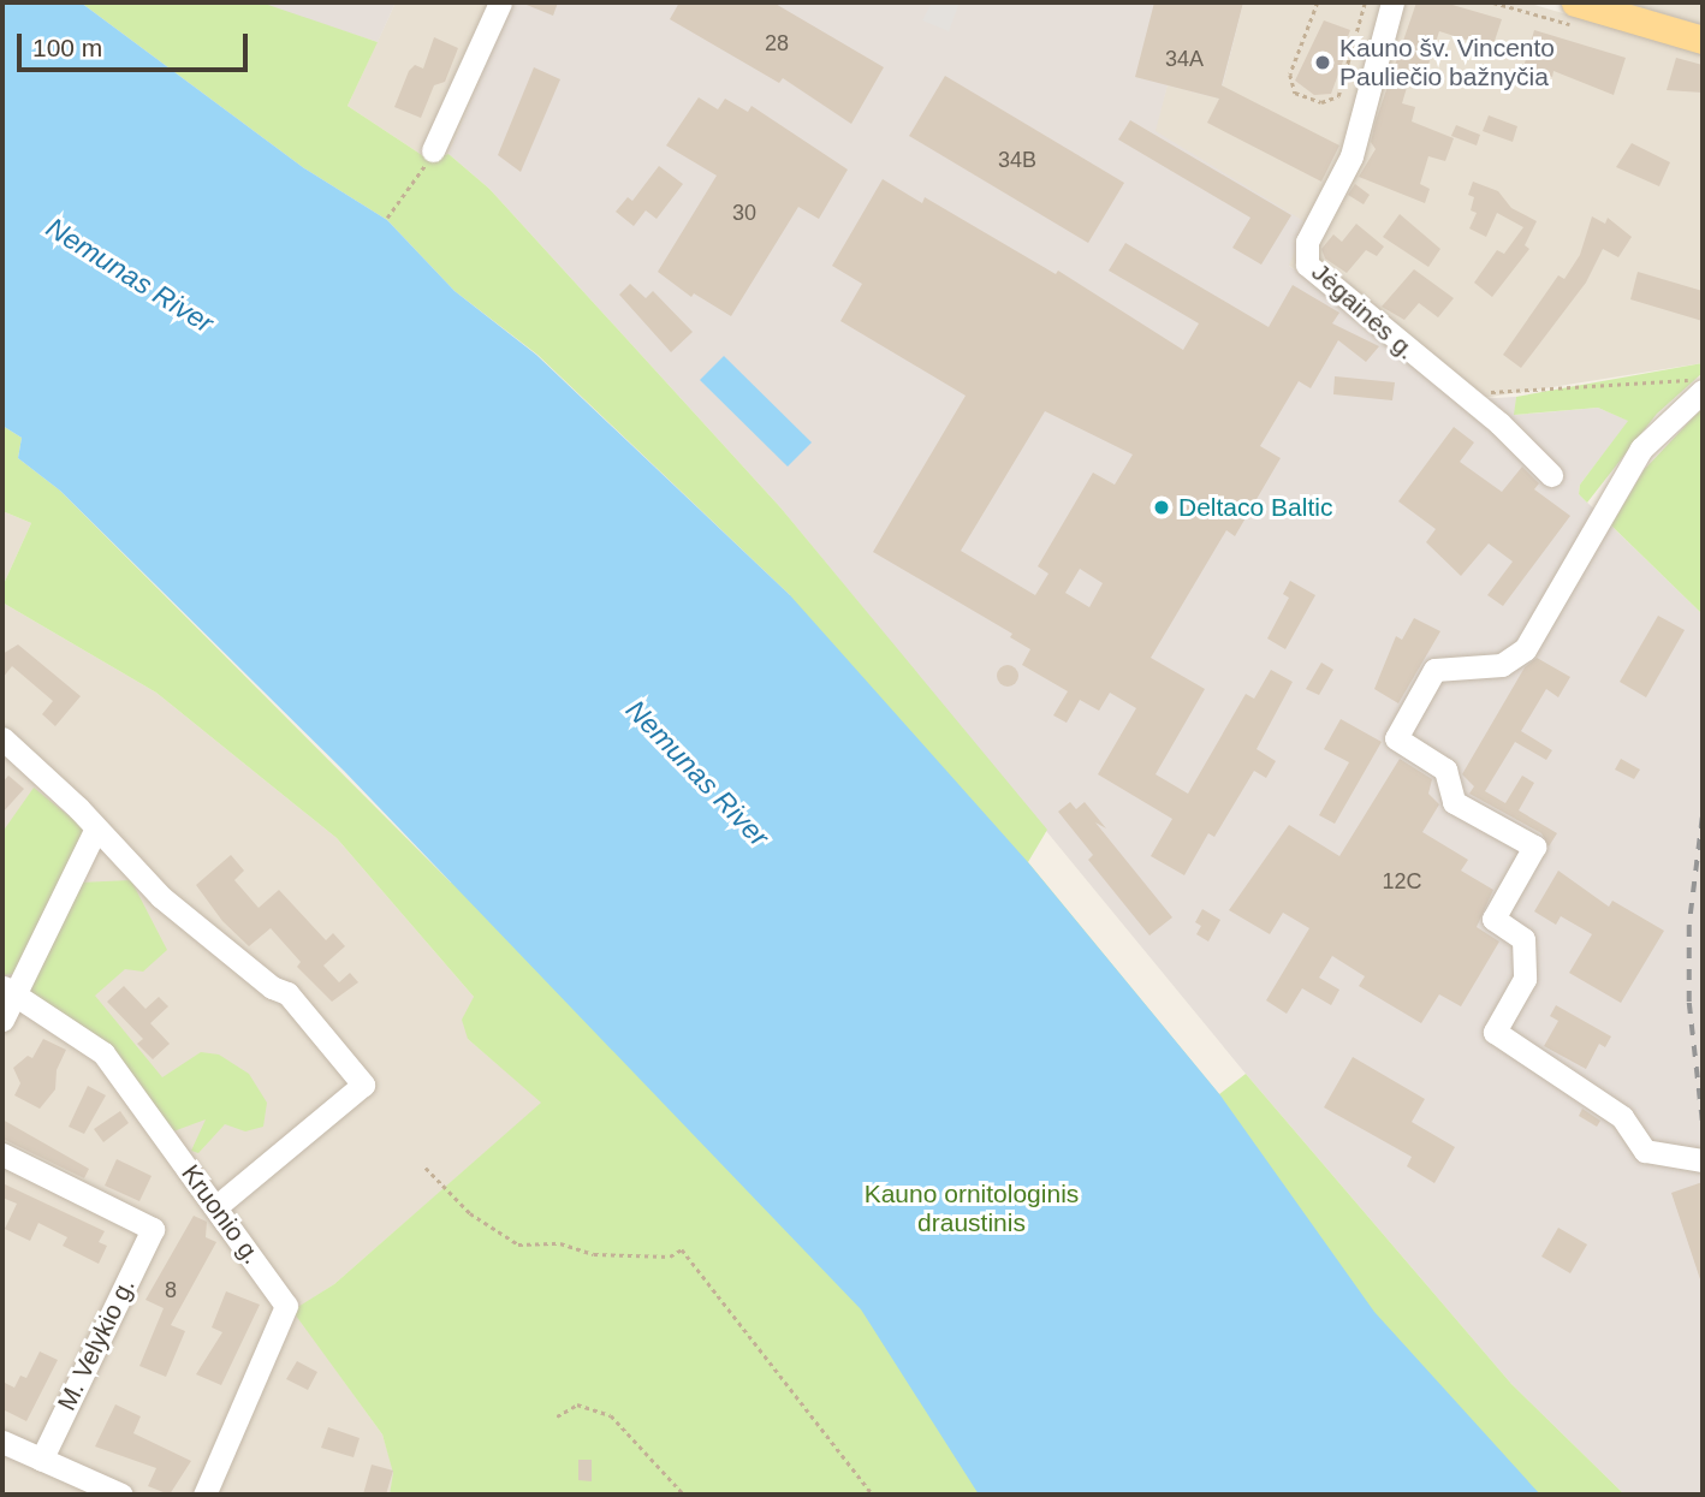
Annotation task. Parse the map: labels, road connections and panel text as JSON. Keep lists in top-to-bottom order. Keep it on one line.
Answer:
{"streets":{"street":["Jėgainės g.","Kruonio g.","M. Velykio g."]},"water":["Nemunas River"],"parks":["Kauno ornitologinis draustinis"],"places":["Kauno šv. Vincento Pauliečio bažnyčia","Deltaco Baltic"],"house_numbers":["28","34A","34B","30","12C","8"],"scale_bar":"100 m"}
